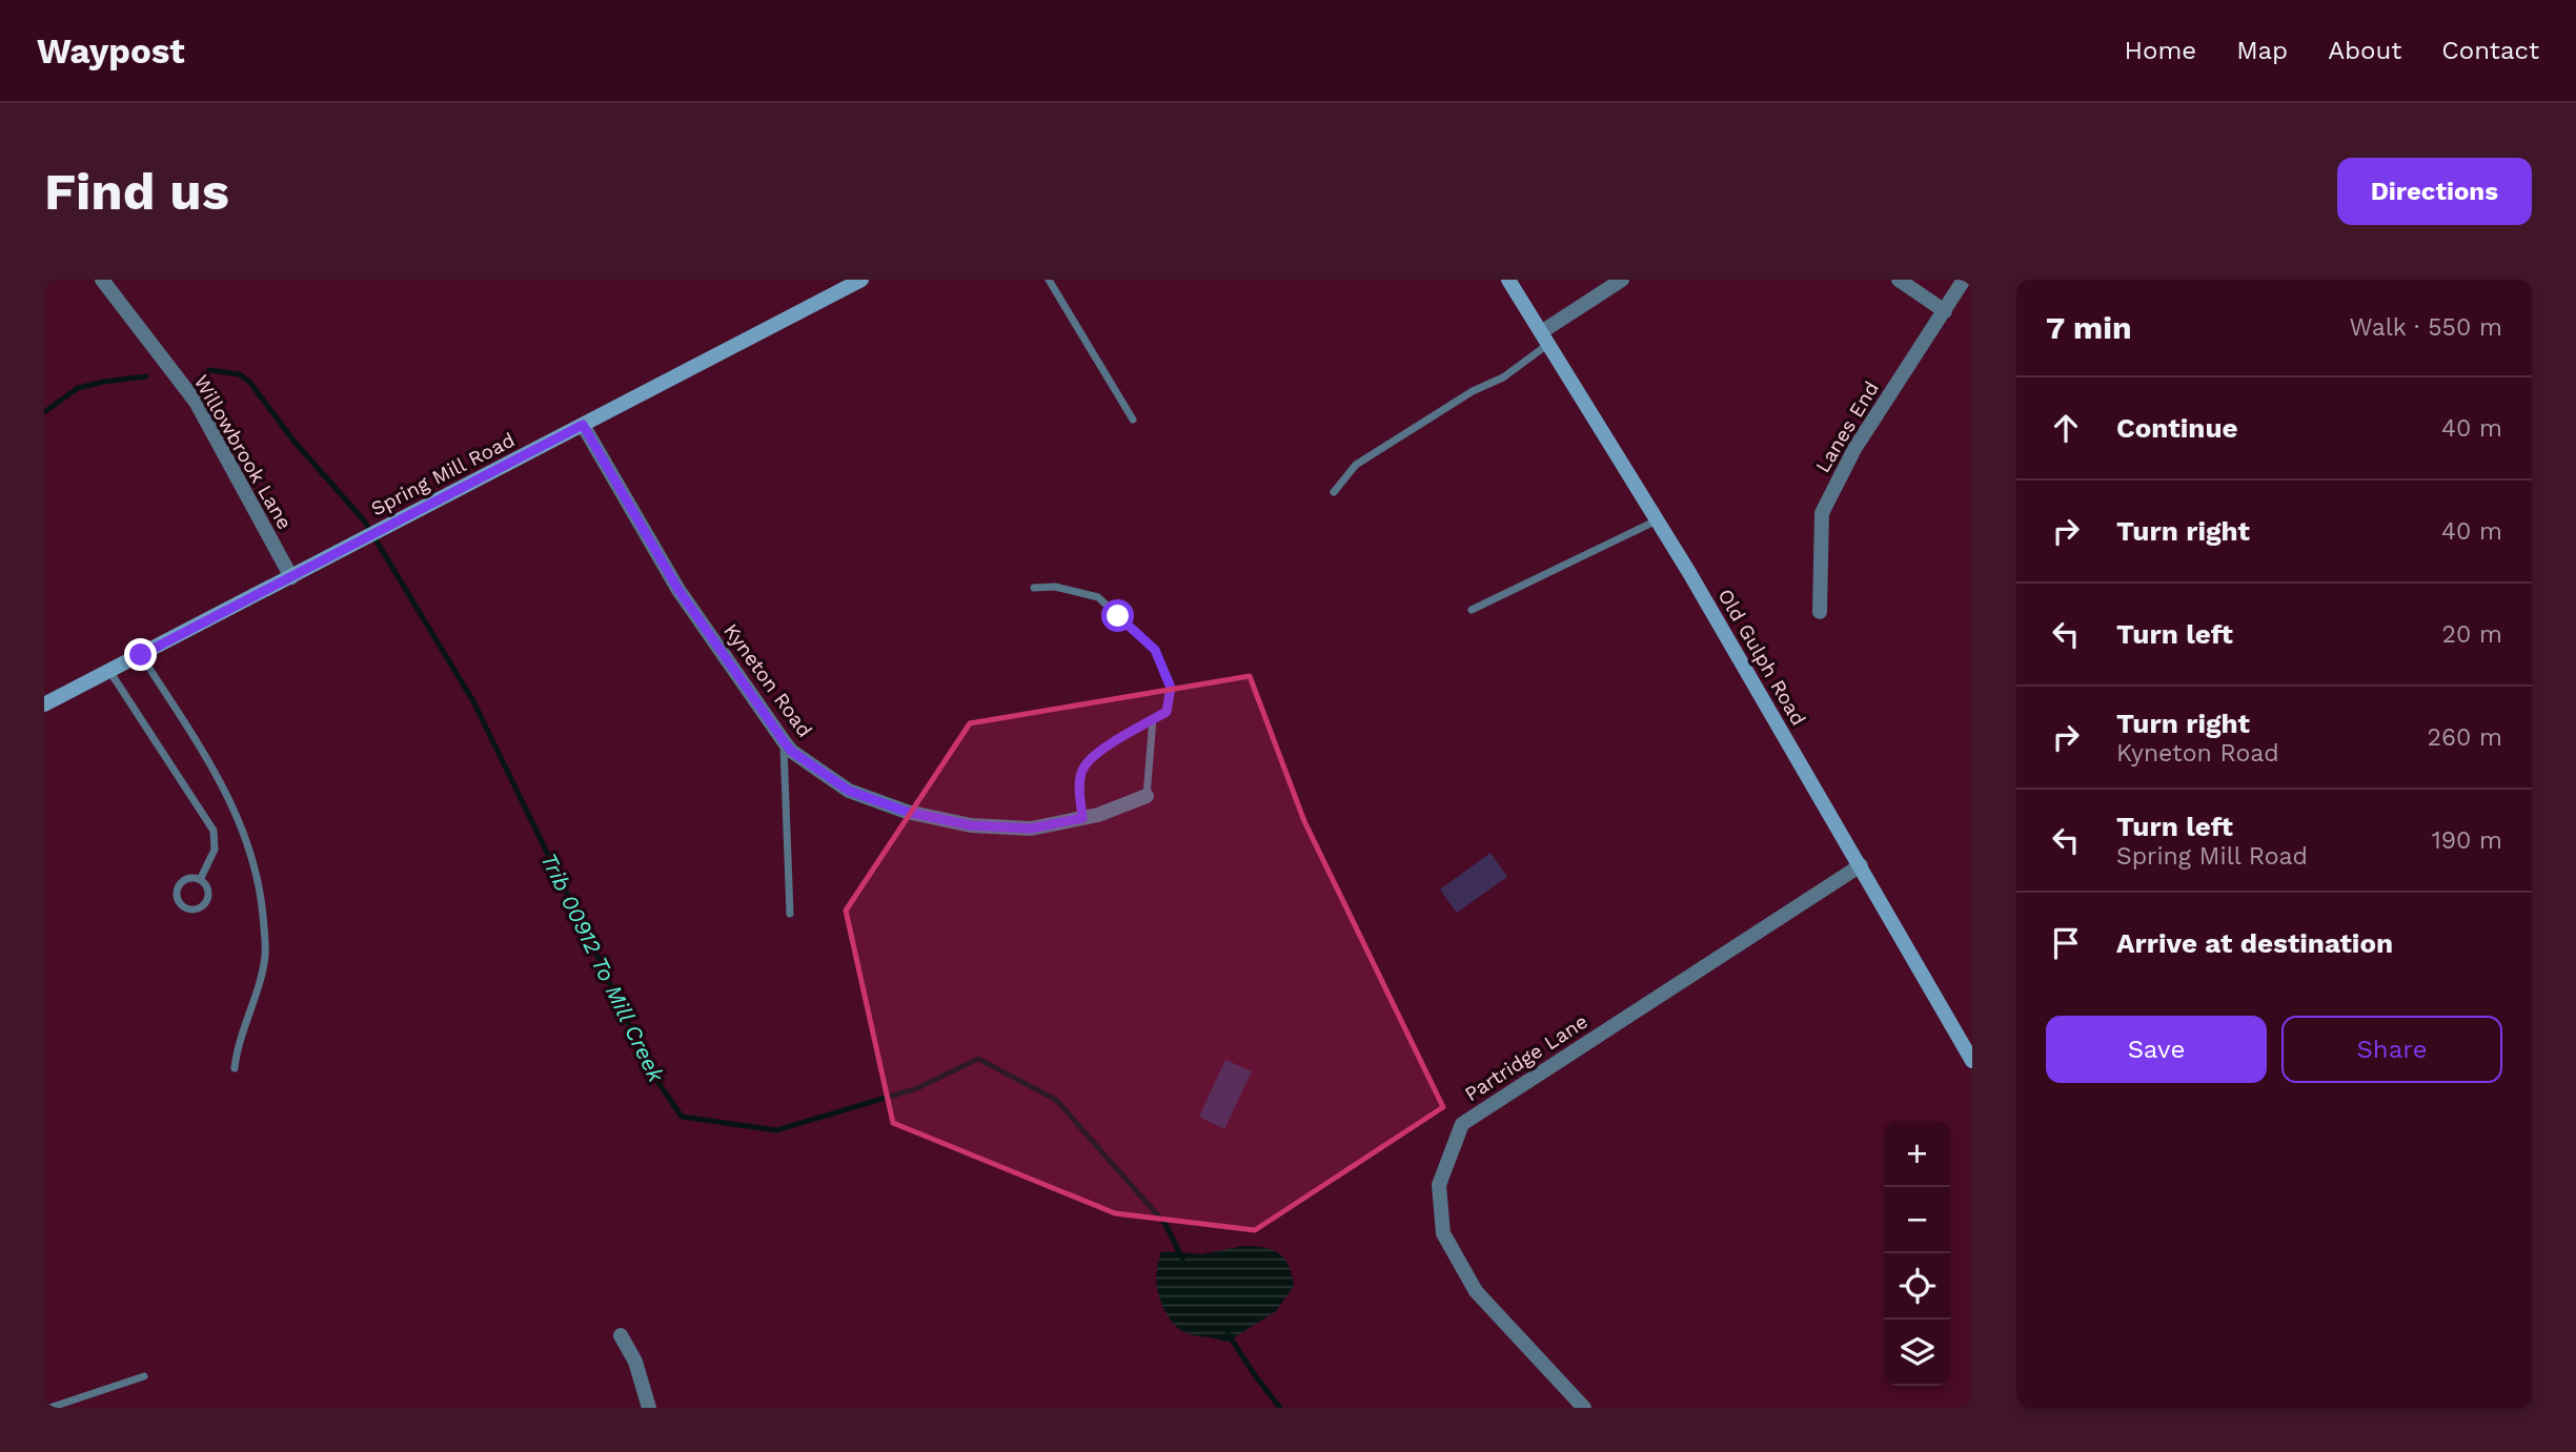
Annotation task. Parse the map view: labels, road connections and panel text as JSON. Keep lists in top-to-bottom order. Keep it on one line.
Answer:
{"streets":{"main road":["Spring Mill Road","Old Gulph Road"],"street":["Lanes End","Willowbrook Lane","Kyneton Road","Partridge Lane"]},"crossings":[["Willowbrook Lane","Spring Mill Road"],["Spring Mill Road","Kyneton Road"],["Old Gulph Road","Partridge Lane"]],"water":["Trib 00912 To Mill Creek"],"page":{"header":"Waypost","nav":["Home","Map","About","Contact"],"buttons":["Directions",["Save","Share"]],"title":"Find us","heading":["7 min","Walk · 550 m"],"list":[["Continue","40 m"],["Turn right","40 m"],["Turn left","20 m"],["Turn right","Kyneton Road","260 m"],["Turn left","Spring Mill Road","190 m"],"Arrive at destination"],"map_buttons":["+","−"]}}
